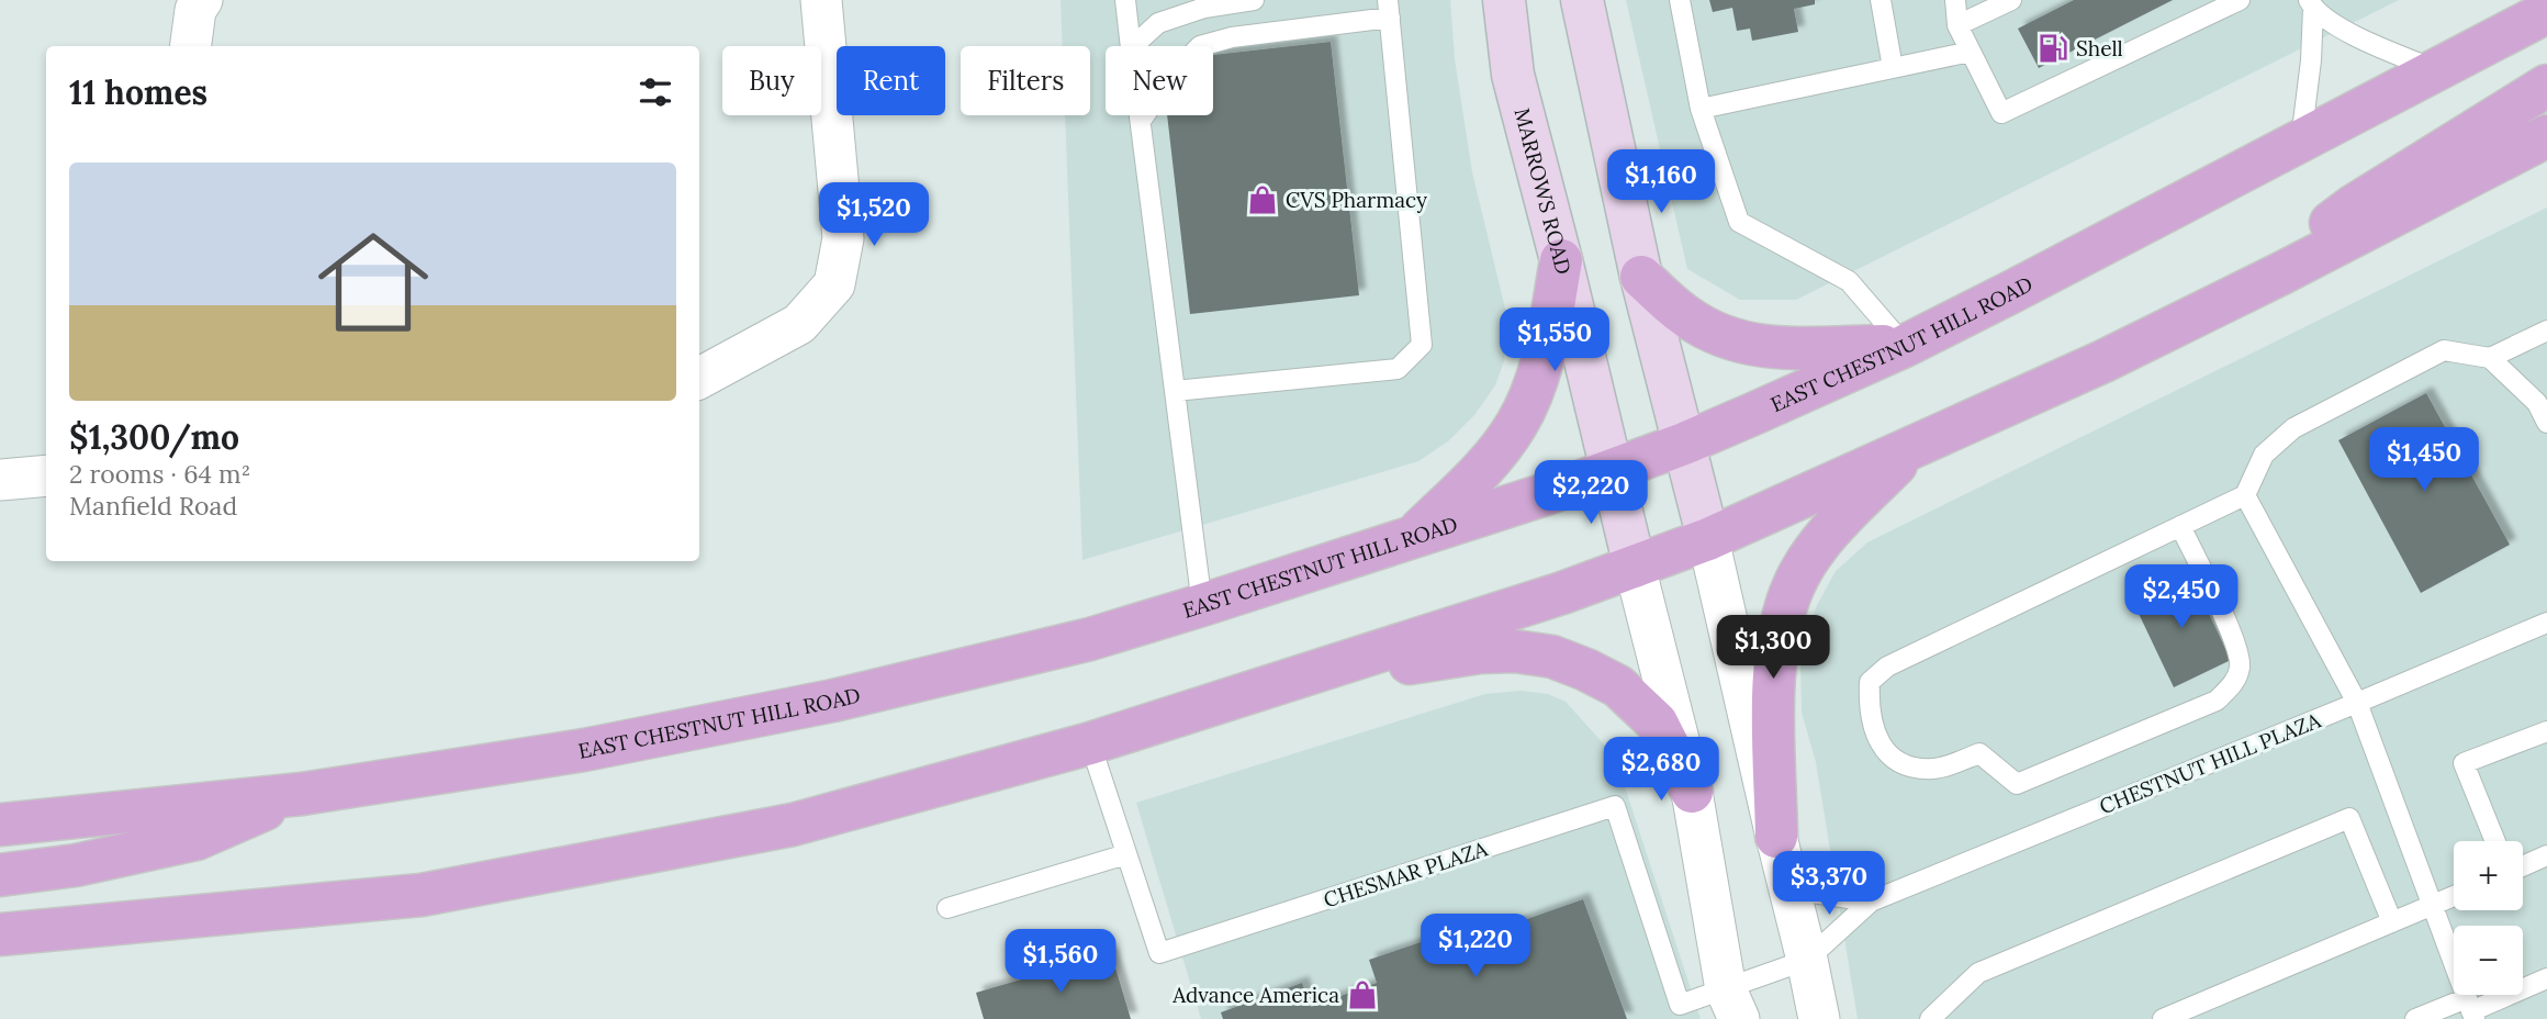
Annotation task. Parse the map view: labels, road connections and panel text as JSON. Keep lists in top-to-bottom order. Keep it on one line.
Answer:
{"streets":{"main road":["EAST CHESTNUT HILL ROAD"],"street":["MARROWS ROAD"],"lane":["CHESTNUT HILL PLAZA","CHESMAR PLAZA"]},"crossings":[["MARROWS ROAD","EAST CHESTNUT HILL ROAD"]],"places":{"fuel station":["Shell"],"shop":["CVS Pharmacy","Advance America"]},"page":{"chip":["Buy","Rent","Filters","New"],"heading":"11 homes","list":[{"name":"$1,300/mo","note":"2 rooms · 64 m² · Manfield Road"}],"price":["$1,160","$1,520","$1,550","$1,450","$2,220","$2,450","$1,300","$2,680","$3,370","$1,220","$1,560"],"map_buttons":["+","−"]}}
